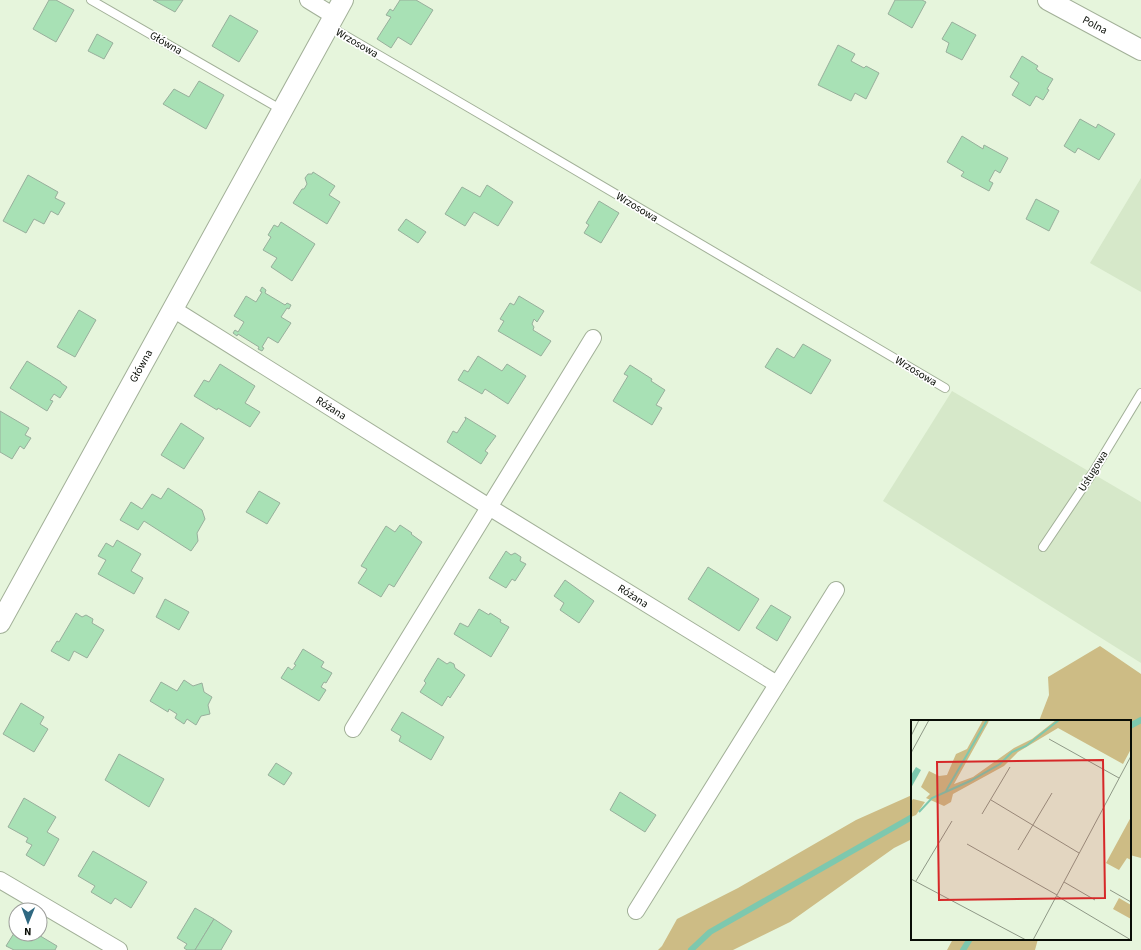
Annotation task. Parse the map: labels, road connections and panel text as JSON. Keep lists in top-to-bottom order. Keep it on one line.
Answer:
{"streets":{"street":["Polna","Główna","Różana"],"lane":["Wrzosowa","Usługowa"]},"crossings":[["Główna","Wrzosowa"],["Główna","Różana"]],"north":"bottom"}
